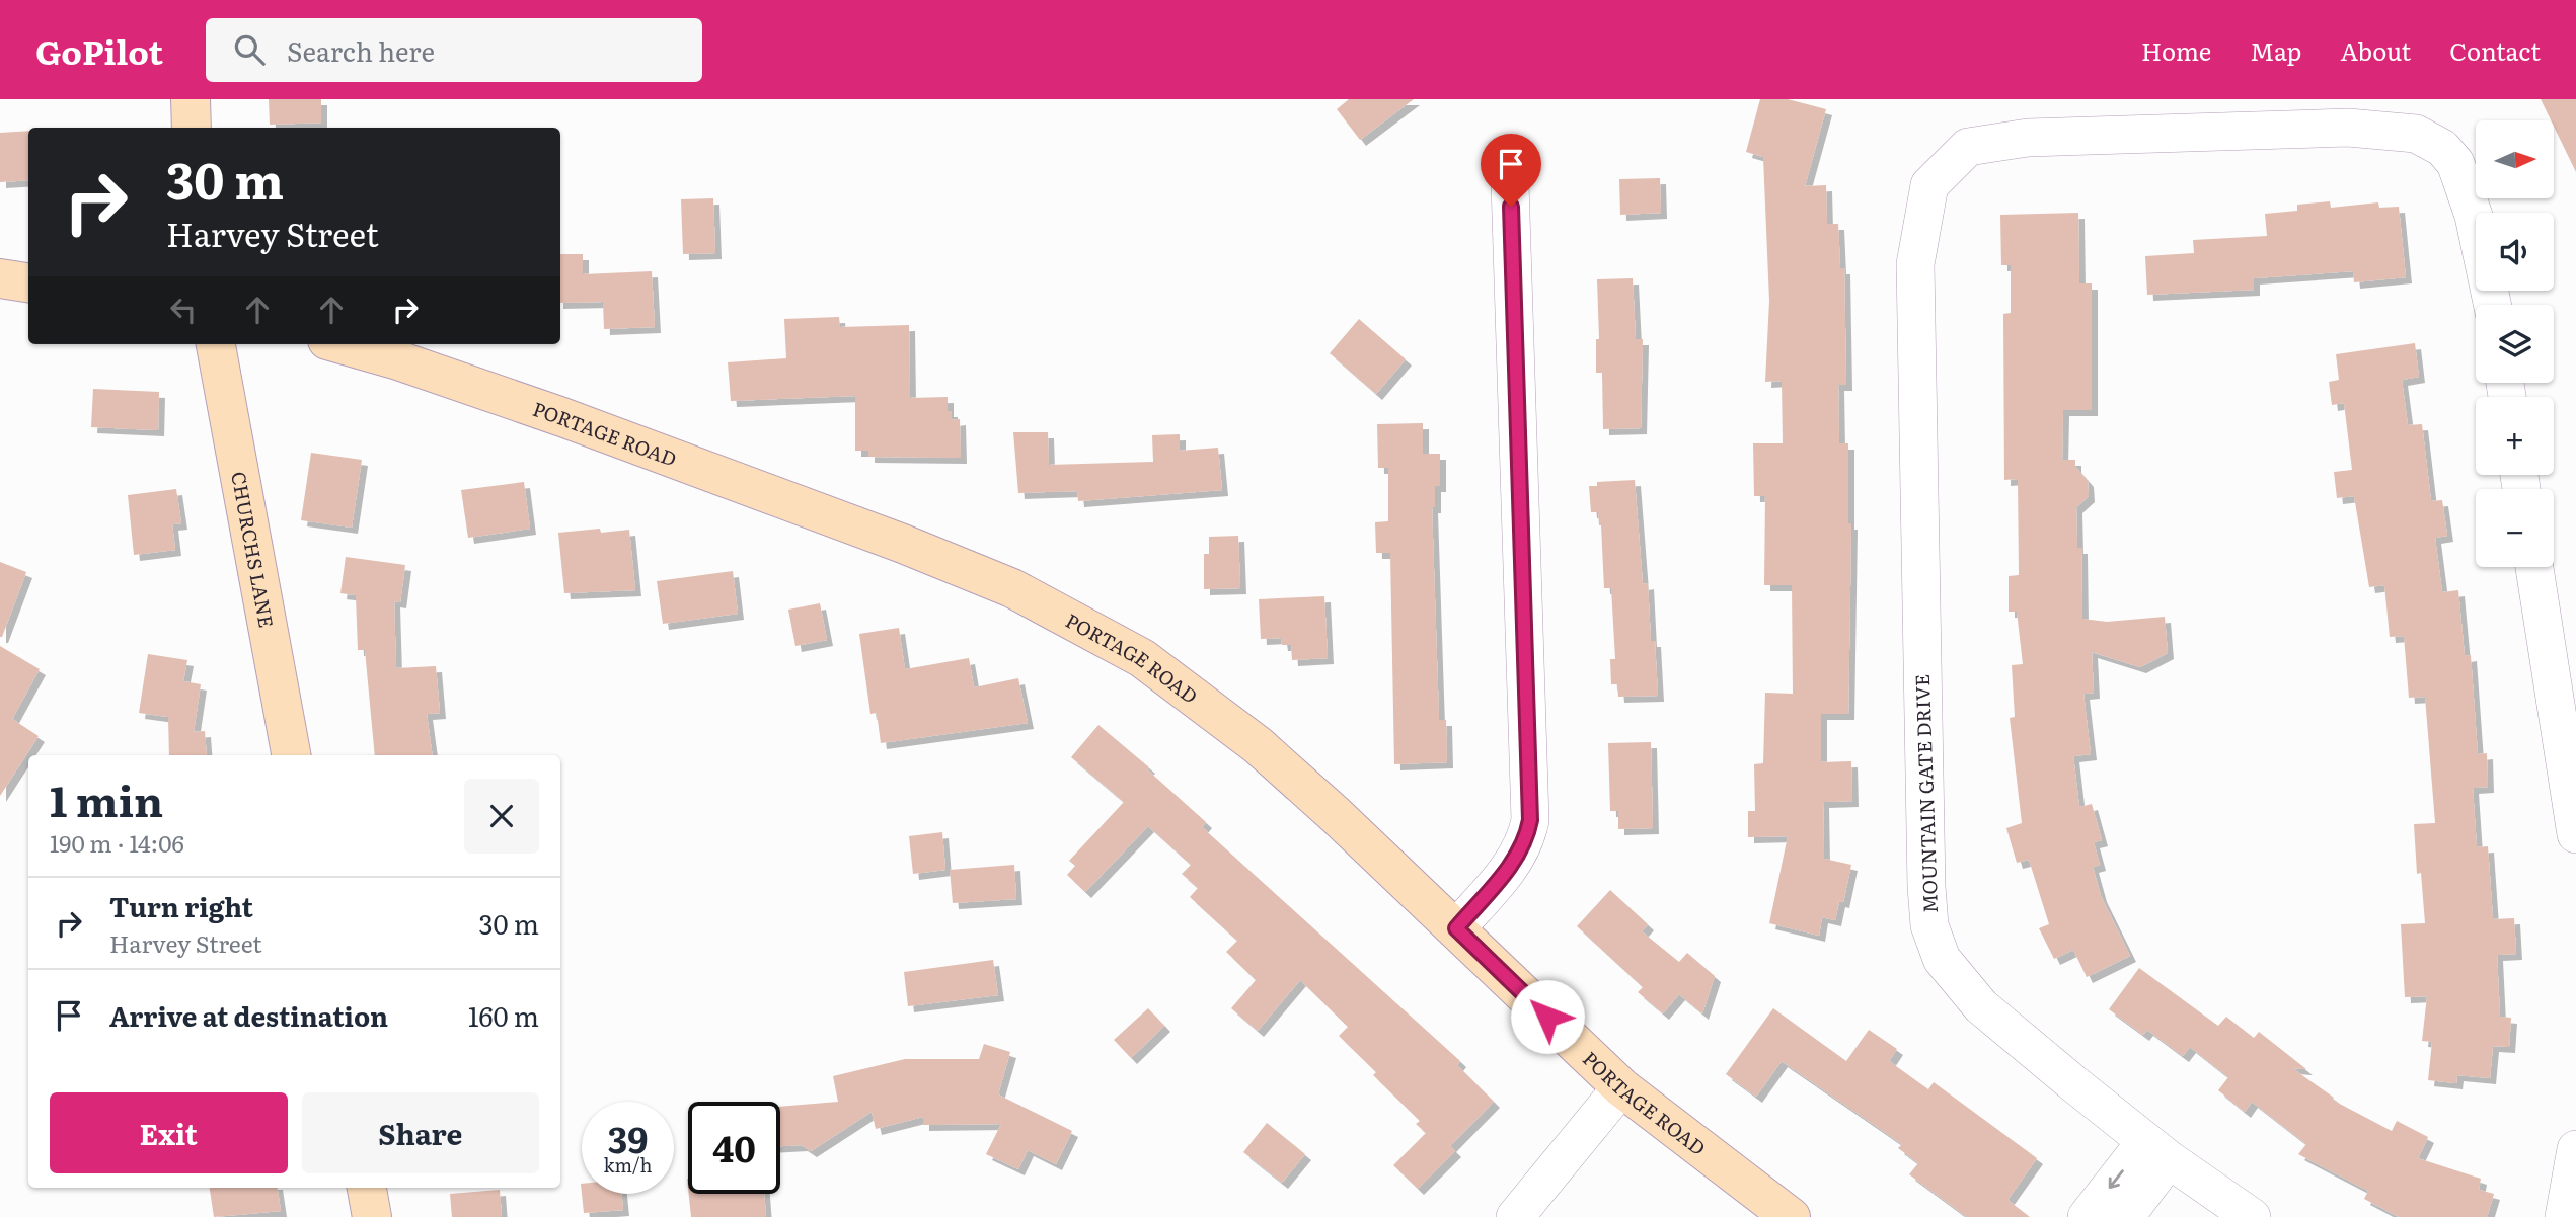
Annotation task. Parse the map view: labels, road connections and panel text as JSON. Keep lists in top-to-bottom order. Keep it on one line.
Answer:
{"streets":{"street":["PORTAGE ROAD","CHURCHS LANE","MOUNTAIN GATE DRIVE"]},"north":"right","page":{"header":"GoPilot","search":"Search here","nav":["Home","Map","About","Contact"],"map_buttons":["+","−"],"turn":["30 m","Harvey Street"],"heading":["1 min","190 m · 14:06"],"list":[{"name":"Turn right","note":"Harvey Street","value":"30 m"},{"name":"Arrive at destination","value":"160 m"}],"buttons":["Exit","Share"],"speed":"39 km/h","limit":"40"}}
